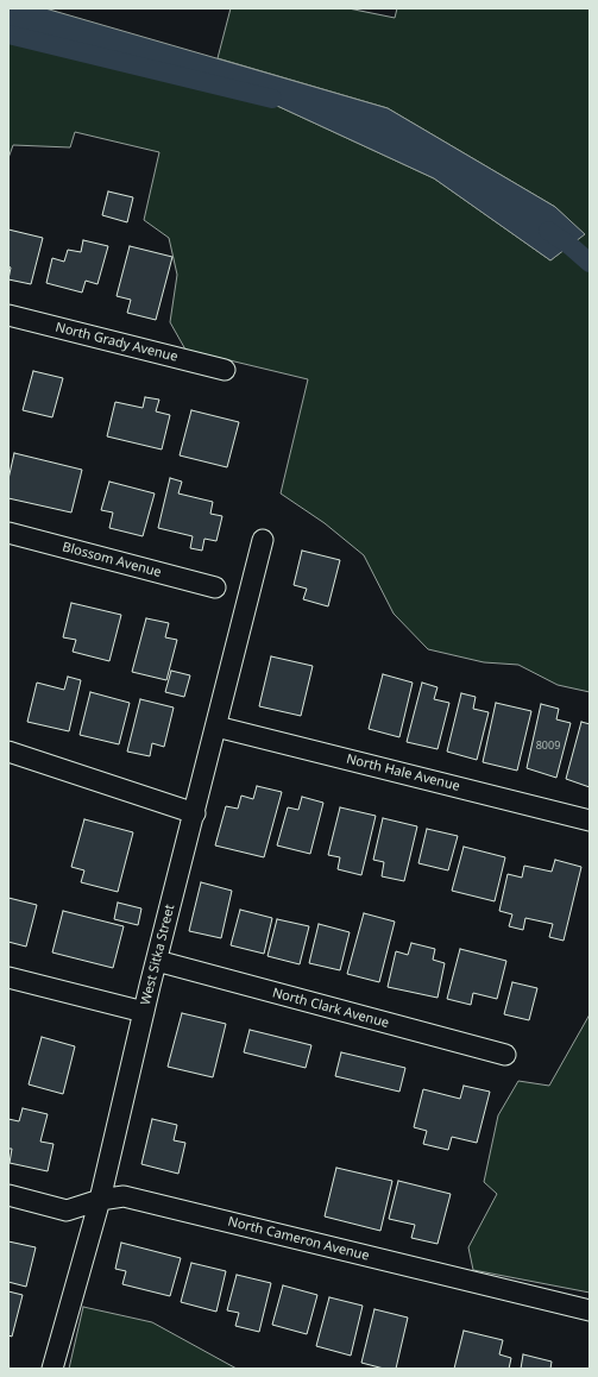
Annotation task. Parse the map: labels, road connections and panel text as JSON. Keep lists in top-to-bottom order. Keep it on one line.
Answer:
{"streets":{"street":["North Grady Avenue","Blossom Avenue","North Hale Avenue","West Sitka Street","North Clark Avenue","North Cameron Avenue"]},"crossings":[["North Hale Avenue","West Sitka Street"],["West Sitka Street","North Clark Avenue"],["West Sitka Street","North Cameron Avenue"]],"house_numbers":["8009"]}
